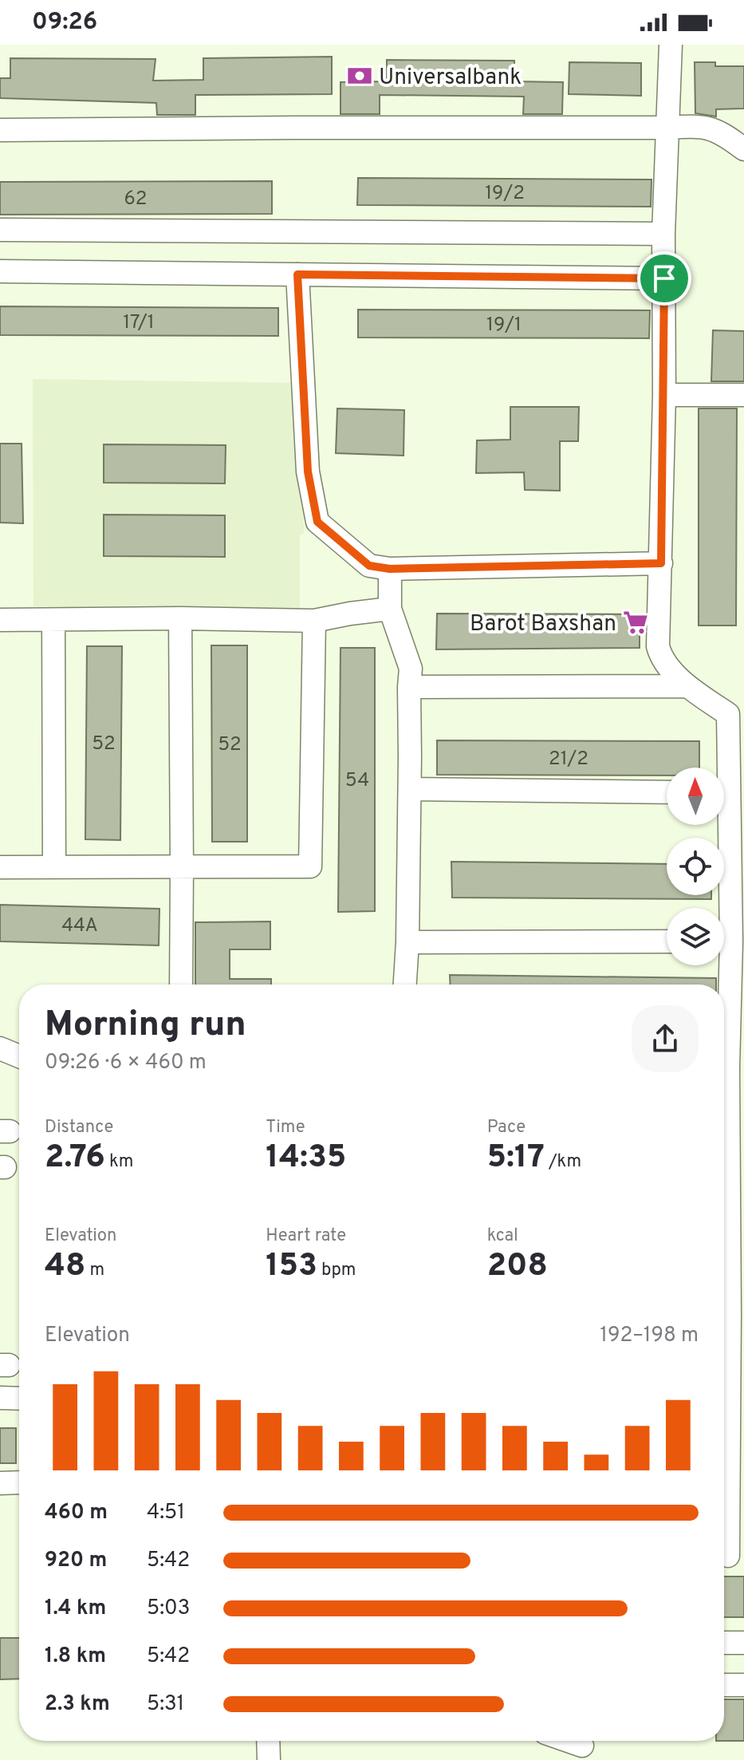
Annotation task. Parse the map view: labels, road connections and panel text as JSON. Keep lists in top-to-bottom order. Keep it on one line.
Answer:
{"places":{"bank":["Universalbank"],"supermarket":["Barot Baxshan"]},"house_numbers":["19/2","62","17/1","19/1","52","52","21/2","54","44A"],"north":"top","page":{"status":"09:26","heading":["Morning run","09:26 · 6 × 460 m"],"stats":[["Distance","2.76 km"],["Time","14:35"],["Pace","5:17 /km"],["Elevation","48 m"],["Heart rate","153 bpm"],["kcal","208"]],"chart":["Elevation","192–198 m"],"list":[{"name":"460 m","note":"4:51"},{"name":"920 m","note":"5:42"},{"name":"1.4 km","note":"5:03"},{"name":"1.8 km","note":"5:42"},{"name":"2.3 km","note":"5:31"}]}}
